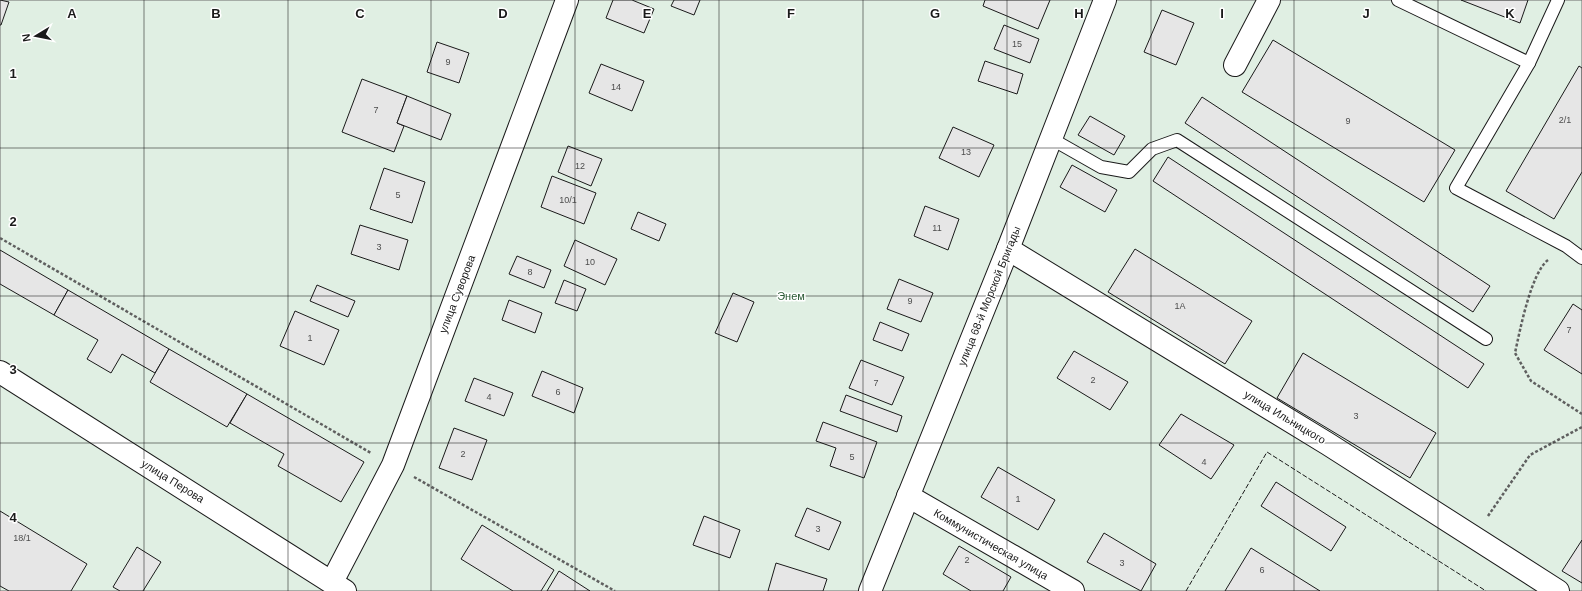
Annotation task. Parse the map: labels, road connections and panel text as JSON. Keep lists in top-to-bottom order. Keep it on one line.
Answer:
{"streets":{"main road":["улица Суворова","улица 68-й Морской Бригады","улица Ильницкого","улица Перова","Коммунистическая улица"]},"crossings":[["улица Суворова","улица Перова"],["улица 68-й Морской Бригады","улица Ильницкого"],["улица 68-й Морской Бригады","Коммунистическая улица"]],"parks":["Энем"],"house_numbers":["15","9","14","7","2/1","9","13","12","5","10/1","11","3","10","8","9","1А","7","1","2","7","6","4","3","2","5","4","1","3","18/1","2","3","6"],"north":"left","grid":{"columns":["A","B","C","D","E","F","G","H","I","J","K"],"rows":["1","2","3","4"]}}
